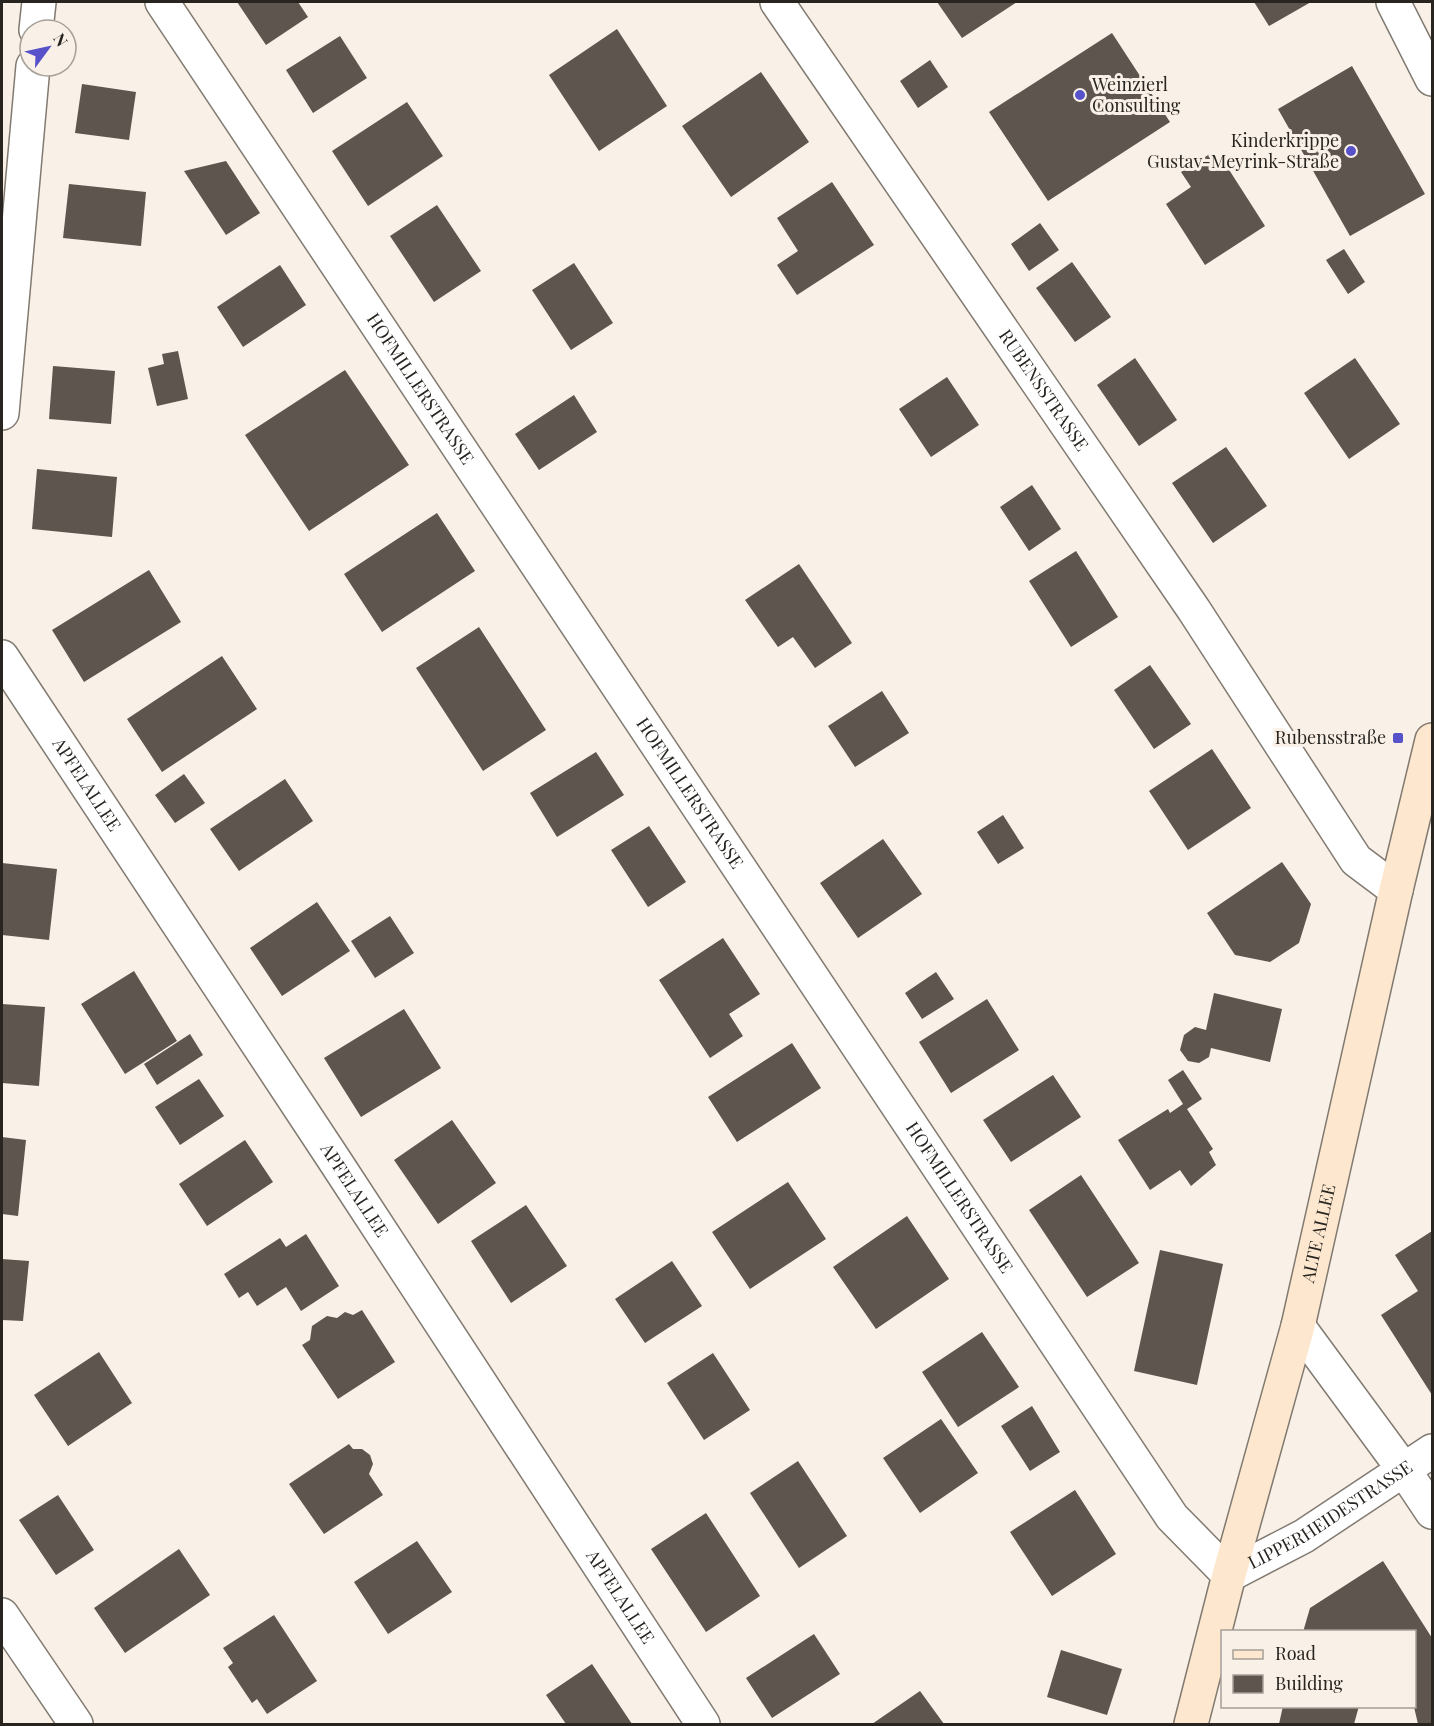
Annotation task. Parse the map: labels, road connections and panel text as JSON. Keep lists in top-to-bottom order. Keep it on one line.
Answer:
{"streets":{"street":["HOFMILLERSTRASSE","RUBENSSTRASSE","APFELALLEE","ALTE ALLEE","LIPPERHEIDESTRASSE"]},"crossings":[["HOFMILLERSTRASSE","ALTE ALLEE"],["HOFMILLERSTRASSE","LIPPERHEIDESTRASSE"],["RUBENSSTRASSE","ALTE ALLEE"],["ALTE ALLEE","LIPPERHEIDESTRASSE"]],"places":{"other":["Weinzierl Consulting","Kinderkrippe Gustav-Meyrink-Straße"],"transit":["Rubensstraße"]},"legend":["Road","Building"],"north":"top right"}
